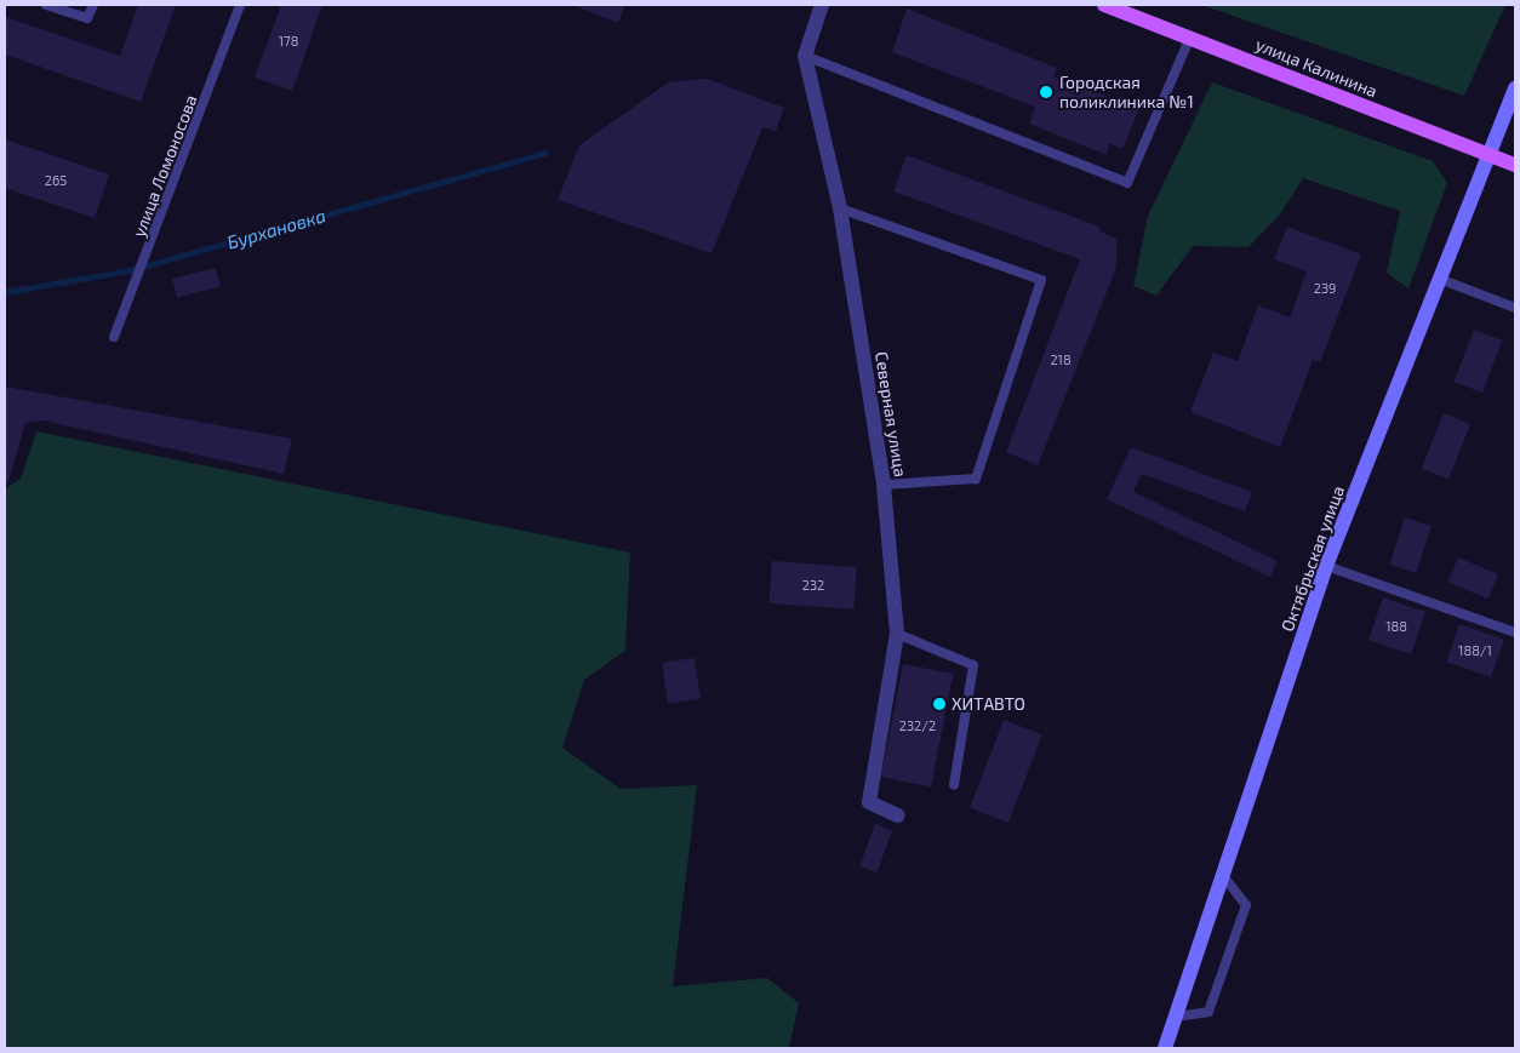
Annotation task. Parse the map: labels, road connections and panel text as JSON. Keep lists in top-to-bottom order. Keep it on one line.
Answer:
{"streets":{"main road":["улица Калинина","Октябрьская улица"],"street":["Северная улица"],"lane":["улица Ломоносова"]},"crossings":[["улица Калинина","Октябрьская улица"]],"water":["Бурхановка"],"places":["Городская поликлиника №1","ХИТАВТО"],"house_numbers":["178","265","239","218","232","188","188/1","232/2"]}
